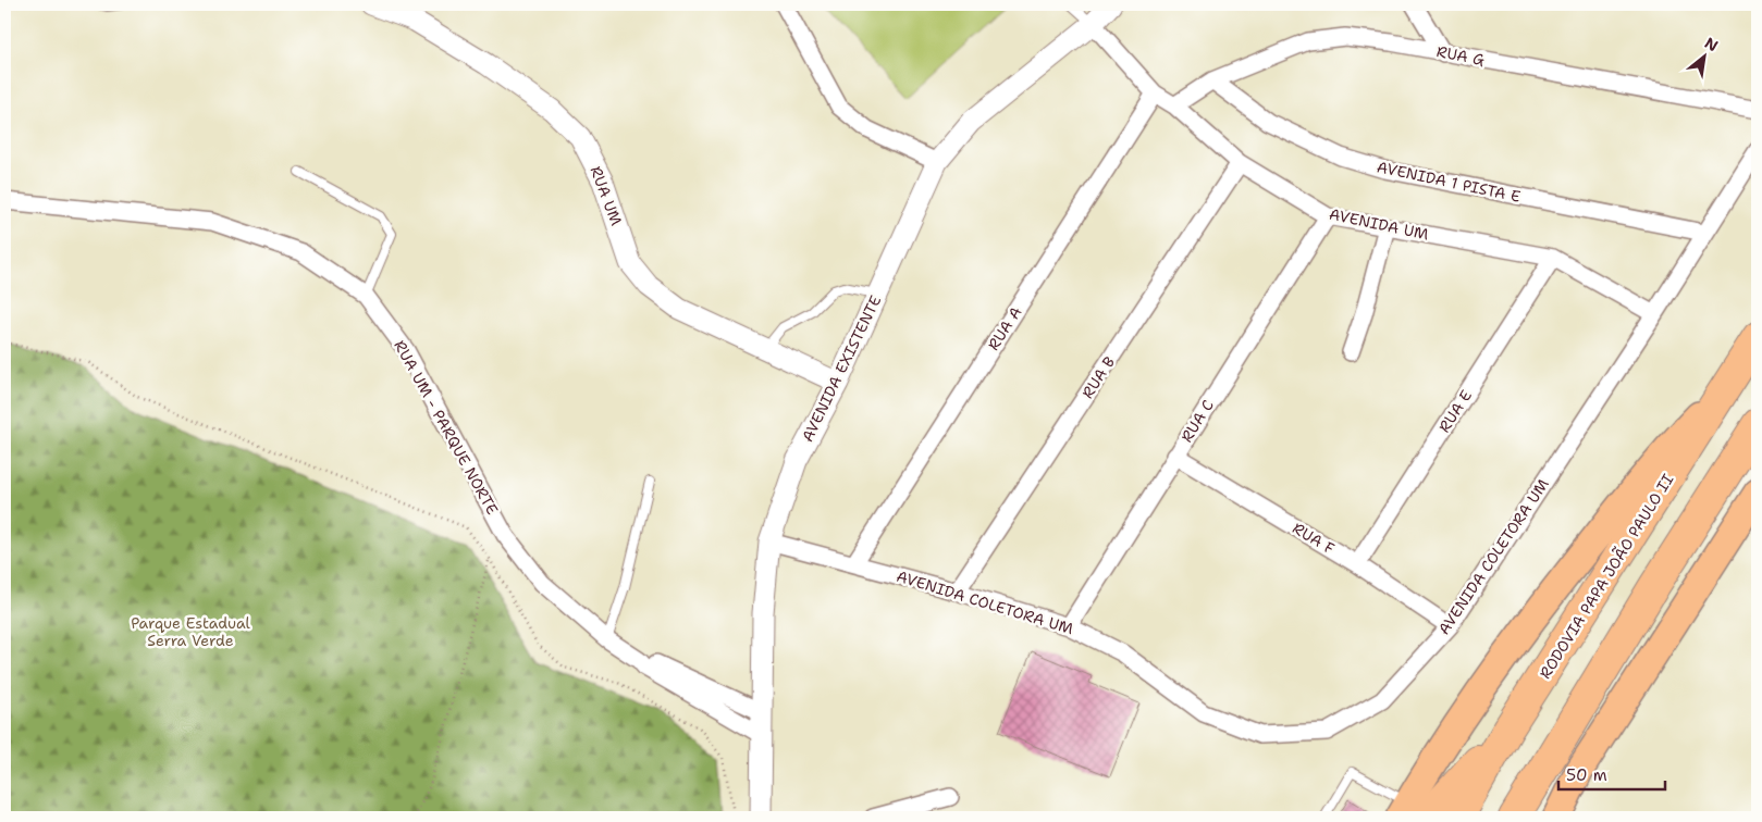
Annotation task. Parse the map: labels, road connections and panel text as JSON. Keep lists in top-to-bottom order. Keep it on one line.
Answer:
{"streets":{"highway":["RODOVIA PAPA JOÃO PAULO II"],"street":["RUA G","AVENIDA 1 PISTA E","RUA UM","AVENIDA UM","RUA A","AVENIDA EXISTENTE","RUA B","RUA E","RUA C","RUA UM - PARQUE NORTE","RUA F","AVENIDA COLETORA UM"]},"crossings":[["RUA G","AVENIDA 1 PISTA E"],["RUA G","AVENIDA UM"],["AVENIDA 1 PISTA E","AVENIDA COLETORA UM"],["RUA UM","AVENIDA EXISTENTE"],["AVENIDA UM","RUA A"],["AVENIDA UM","AVENIDA EXISTENTE"],["AVENIDA UM","RUA B"],["AVENIDA UM","RUA E"],["AVENIDA UM","RUA C"],["AVENIDA UM","AVENIDA COLETORA UM"],["RUA A","AVENIDA COLETORA UM"],["AVENIDA EXISTENTE","RUA UM - PARQUE NORTE"],["AVENIDA EXISTENTE","AVENIDA COLETORA UM"],["RUA B","AVENIDA COLETORA UM"],["RUA E","RUA F"],["RUA C","RUA F"],["RUA C","AVENIDA COLETORA UM"],["RUA F","AVENIDA COLETORA UM"]],"parks":["Parque Estadual Serra Verde"],"scale_bar":"50 m","north":"top right"}
